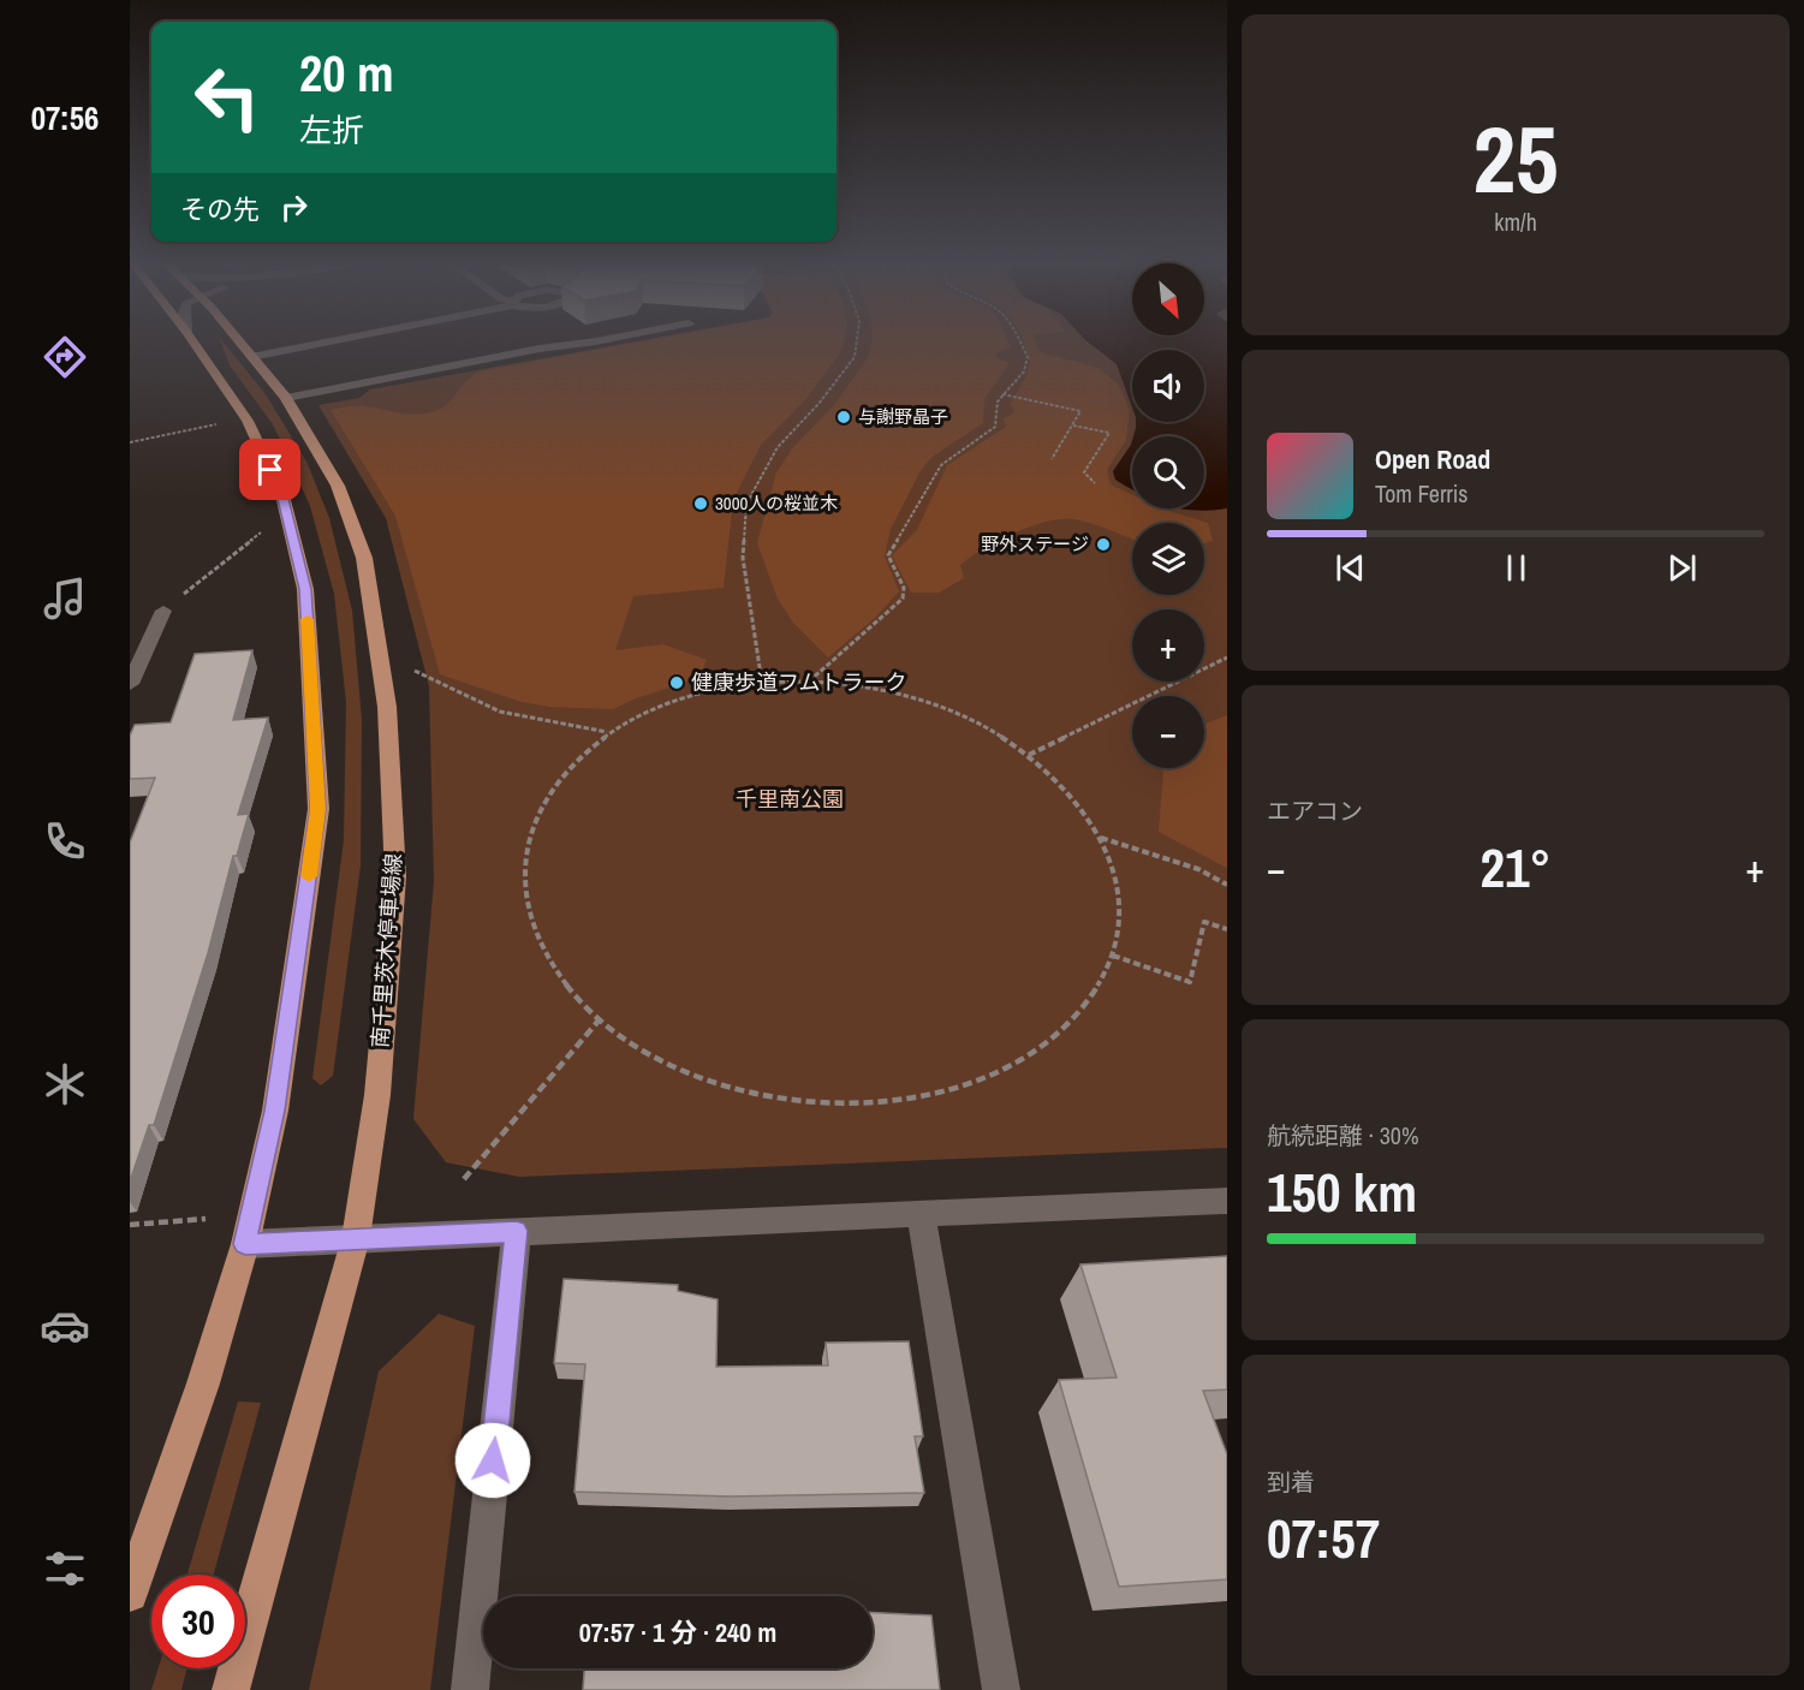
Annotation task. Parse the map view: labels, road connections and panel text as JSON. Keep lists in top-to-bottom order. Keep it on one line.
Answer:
{"streets":{"main road":["南千里茨木停車場線"]},"parks":["千里南公園"],"places":["与謝野晶子","3000人の桜並木","野外ステージ","健康歩道フムトラーク"],"north":"bottom right","page":{"tabs":"07:56","tile":[["25","km/h"],"エアコン",["航続距離 · 30%","150 km"],["到着","07:57"]],"turn":["20 m","左折"],"then":"その先","map_buttons":["+","−"],"song":["Open Road","Tom Ferris"],"heat":["−","21°","+"],"limit":"30","trip":"07:57 · 1 分 · 240 m"}}
